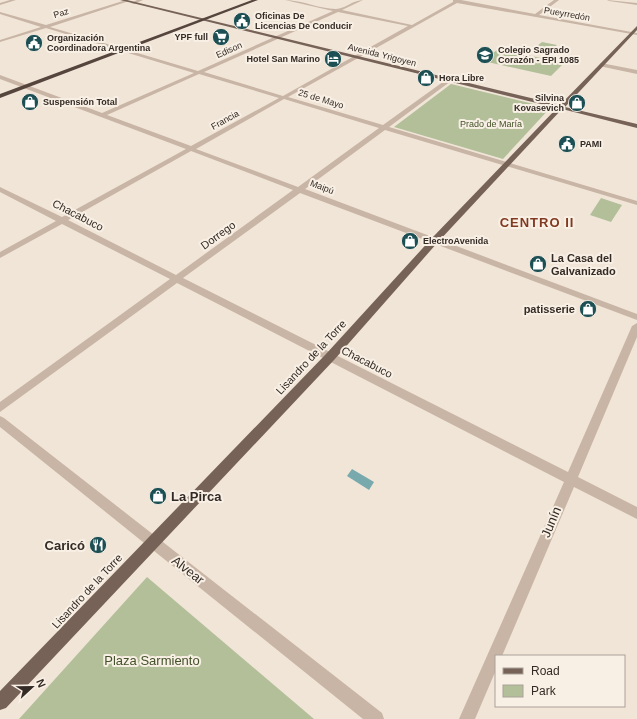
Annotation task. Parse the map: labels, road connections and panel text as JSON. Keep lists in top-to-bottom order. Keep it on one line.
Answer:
{"streets":{"main road":["Avenida Yrigoyen","Lisandro de la Torre"],"street":["Paz","Pueyrredón","Edison","25 de Mayo","Francia","Maipú","Chacabuco","Dorrego","Junín","Alvear"]},"crossings":[["Paz","Avenida Yrigoyen"],["Paz","25 de Mayo"],["Pueyrredón","Francia"],["Pueyrredón","Lisandro de la Torre"],["Edison","Avenida Yrigoyen"],["Edison","25 de Mayo"],["Edison","Maipú"],["Avenida Yrigoyen","Francia"],["Avenida Yrigoyen","Dorrego"],["Avenida Yrigoyen","Lisandro de la Torre"],["25 de Mayo","Francia"],["25 de Mayo","Dorrego"],["25 de Mayo","Lisandro de la Torre"],["Francia","Maipú"],["Francia","Chacabuco"],["Maipú","Dorrego"],["Maipú","Lisandro de la Torre"],["Chacabuco","Dorrego"],["Chacabuco","Lisandro de la Torre"],["Chacabuco","Junín"],["Lisandro de la Torre","Alvear"]],"districts":["CENTRO II"],"parks":["Prado de María","Plaza Sarmiento"],"places":{"public building":["Oficinas De Licencias De Conducir","Organización Coordinadora Argentina","PAMI"],"supermarket":["YPF full"],"school or university":["Colegio Sagrado Corazón - EPI 1085"],"hotel":["Hotel San Marino"],"shop":["Hora Libre","Suspensión Total","Silvina Kovasevich","ElectroAvenida","La Casa del Galvanizado","patisserie","La Pirca"],"restaurant":["Caricó"]},"legend":["Road","Park"],"north":"right"}
